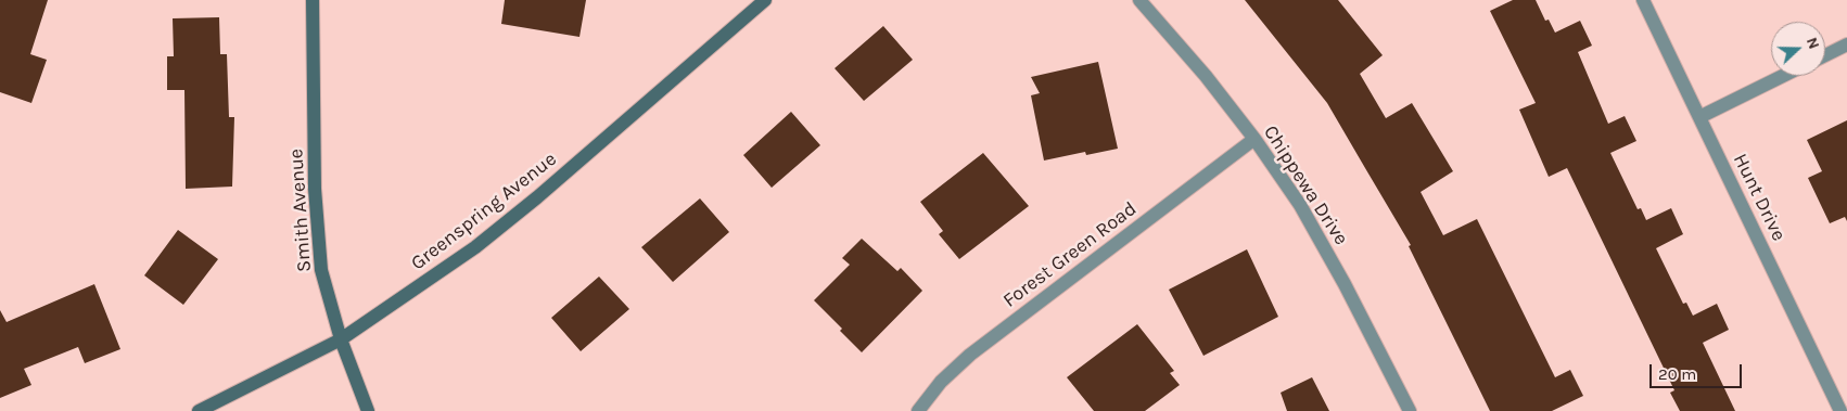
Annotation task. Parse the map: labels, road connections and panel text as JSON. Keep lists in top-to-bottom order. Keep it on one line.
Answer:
{"streets":{"main road":["Smith Avenue","Greenspring Avenue"],"street":["Chippewa Drive","Hunt Drive","Forest Green Road"]},"crossings":[["Chippewa Drive","Forest Green Road"],["Smith Avenue","Greenspring Avenue"]],"scale_bar":"20 m","north":"right"}
